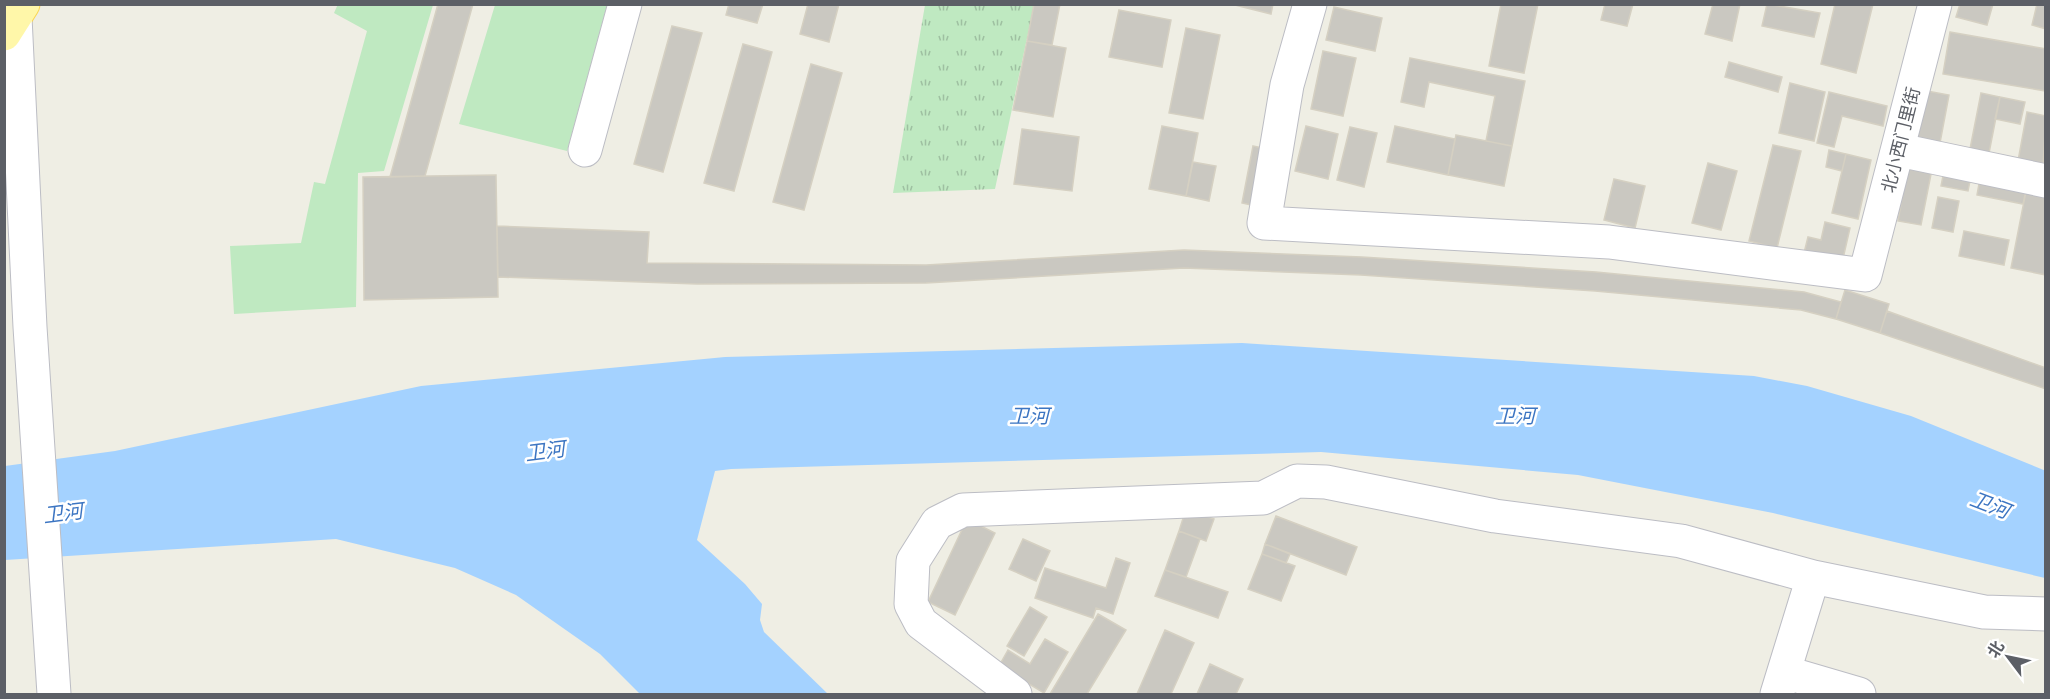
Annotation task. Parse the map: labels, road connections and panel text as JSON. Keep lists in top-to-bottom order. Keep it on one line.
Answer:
{"streets":{"street":["北小西门里街"]},"water":["卫河"],"north":"top left"}
